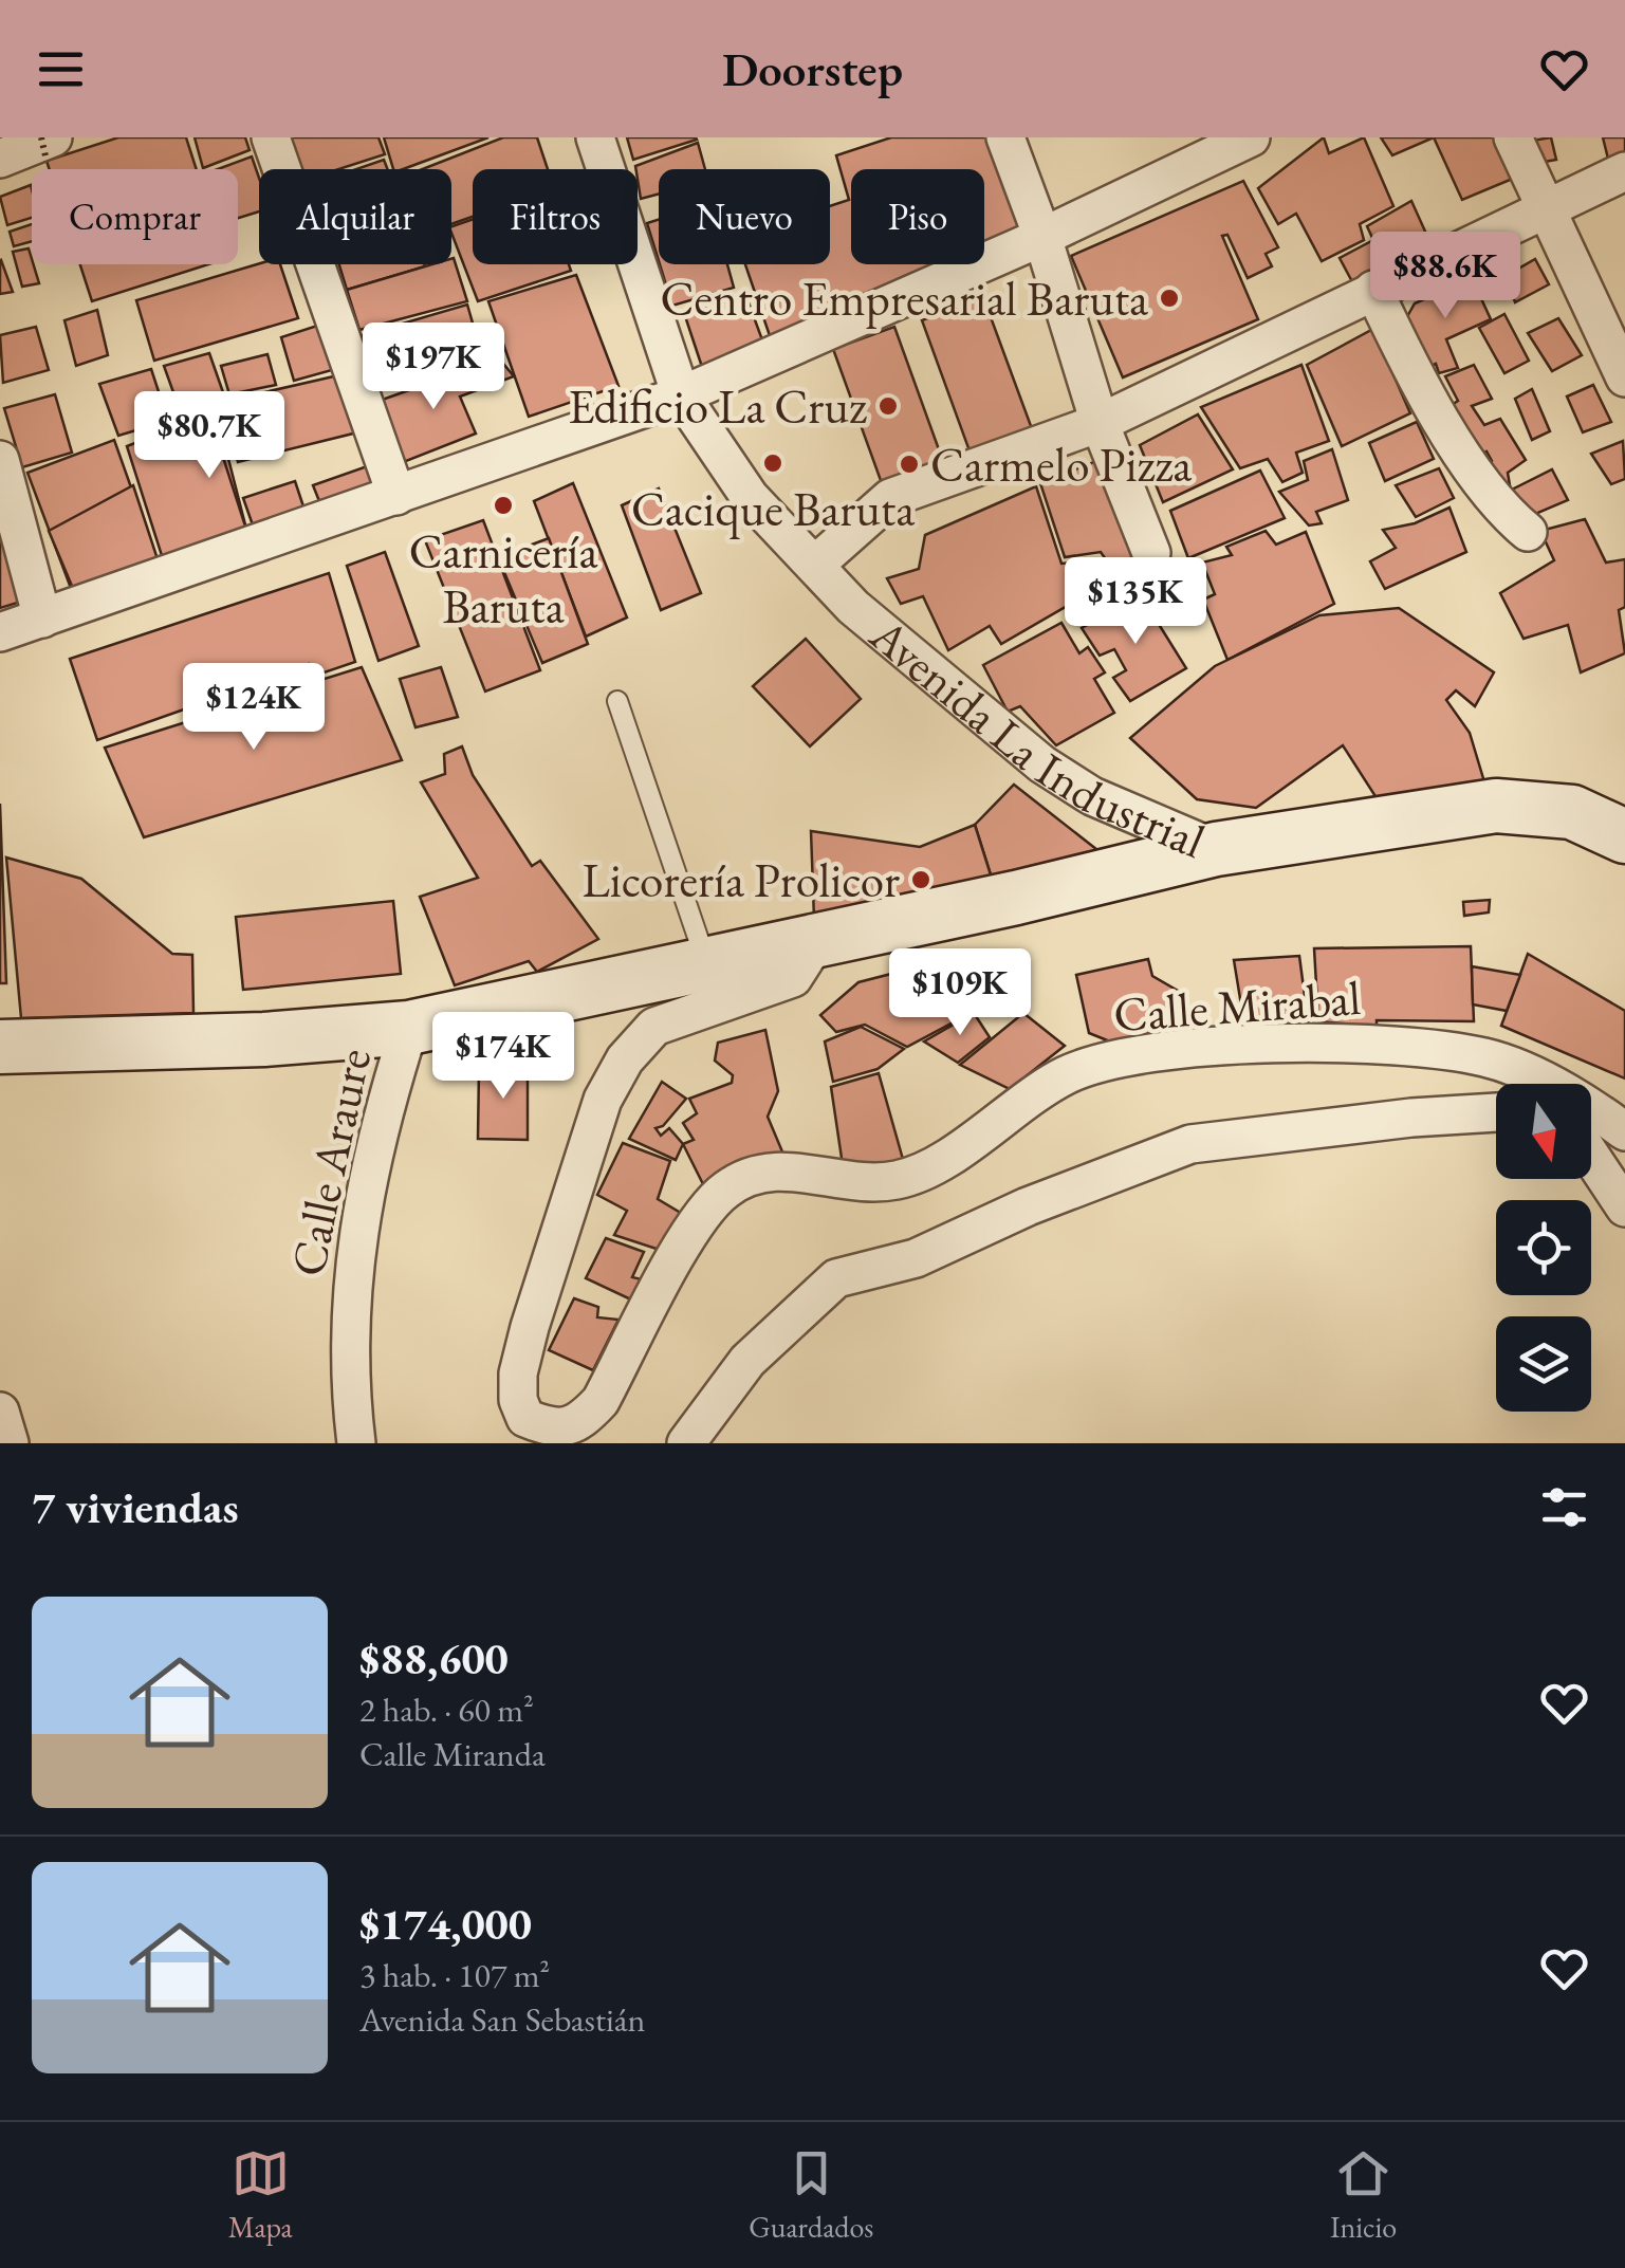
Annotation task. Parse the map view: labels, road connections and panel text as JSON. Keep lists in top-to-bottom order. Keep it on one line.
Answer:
{"streets":{"street":["Avenida La Industrial","Calle Mirabal","Calle Araure"]},"places":["Centro Empresarial Baruta","Edificio La Cruz","Cacique Baruta","Carmelo Pizza","Carnicería Baruta","Licorería Prolicor"],"north":"bottom","page":{"header":"Doorstep","chip":["Comprar","Alquilar","Filtros","Nuevo","Piso"],"price":["$88.6K","$197K","$80.7K","$135K","$124K","$109K","$174K"],"heading":"7 viviendas","list":[{"name":"$88,600","note":"2 hab. · 60 m² · Calle Miranda"},{"name":"$174,000","note":"3 hab. · 107 m² · Avenida San Sebastián"}],"tabs":["Mapa","Guardados","Inicio"]}}
